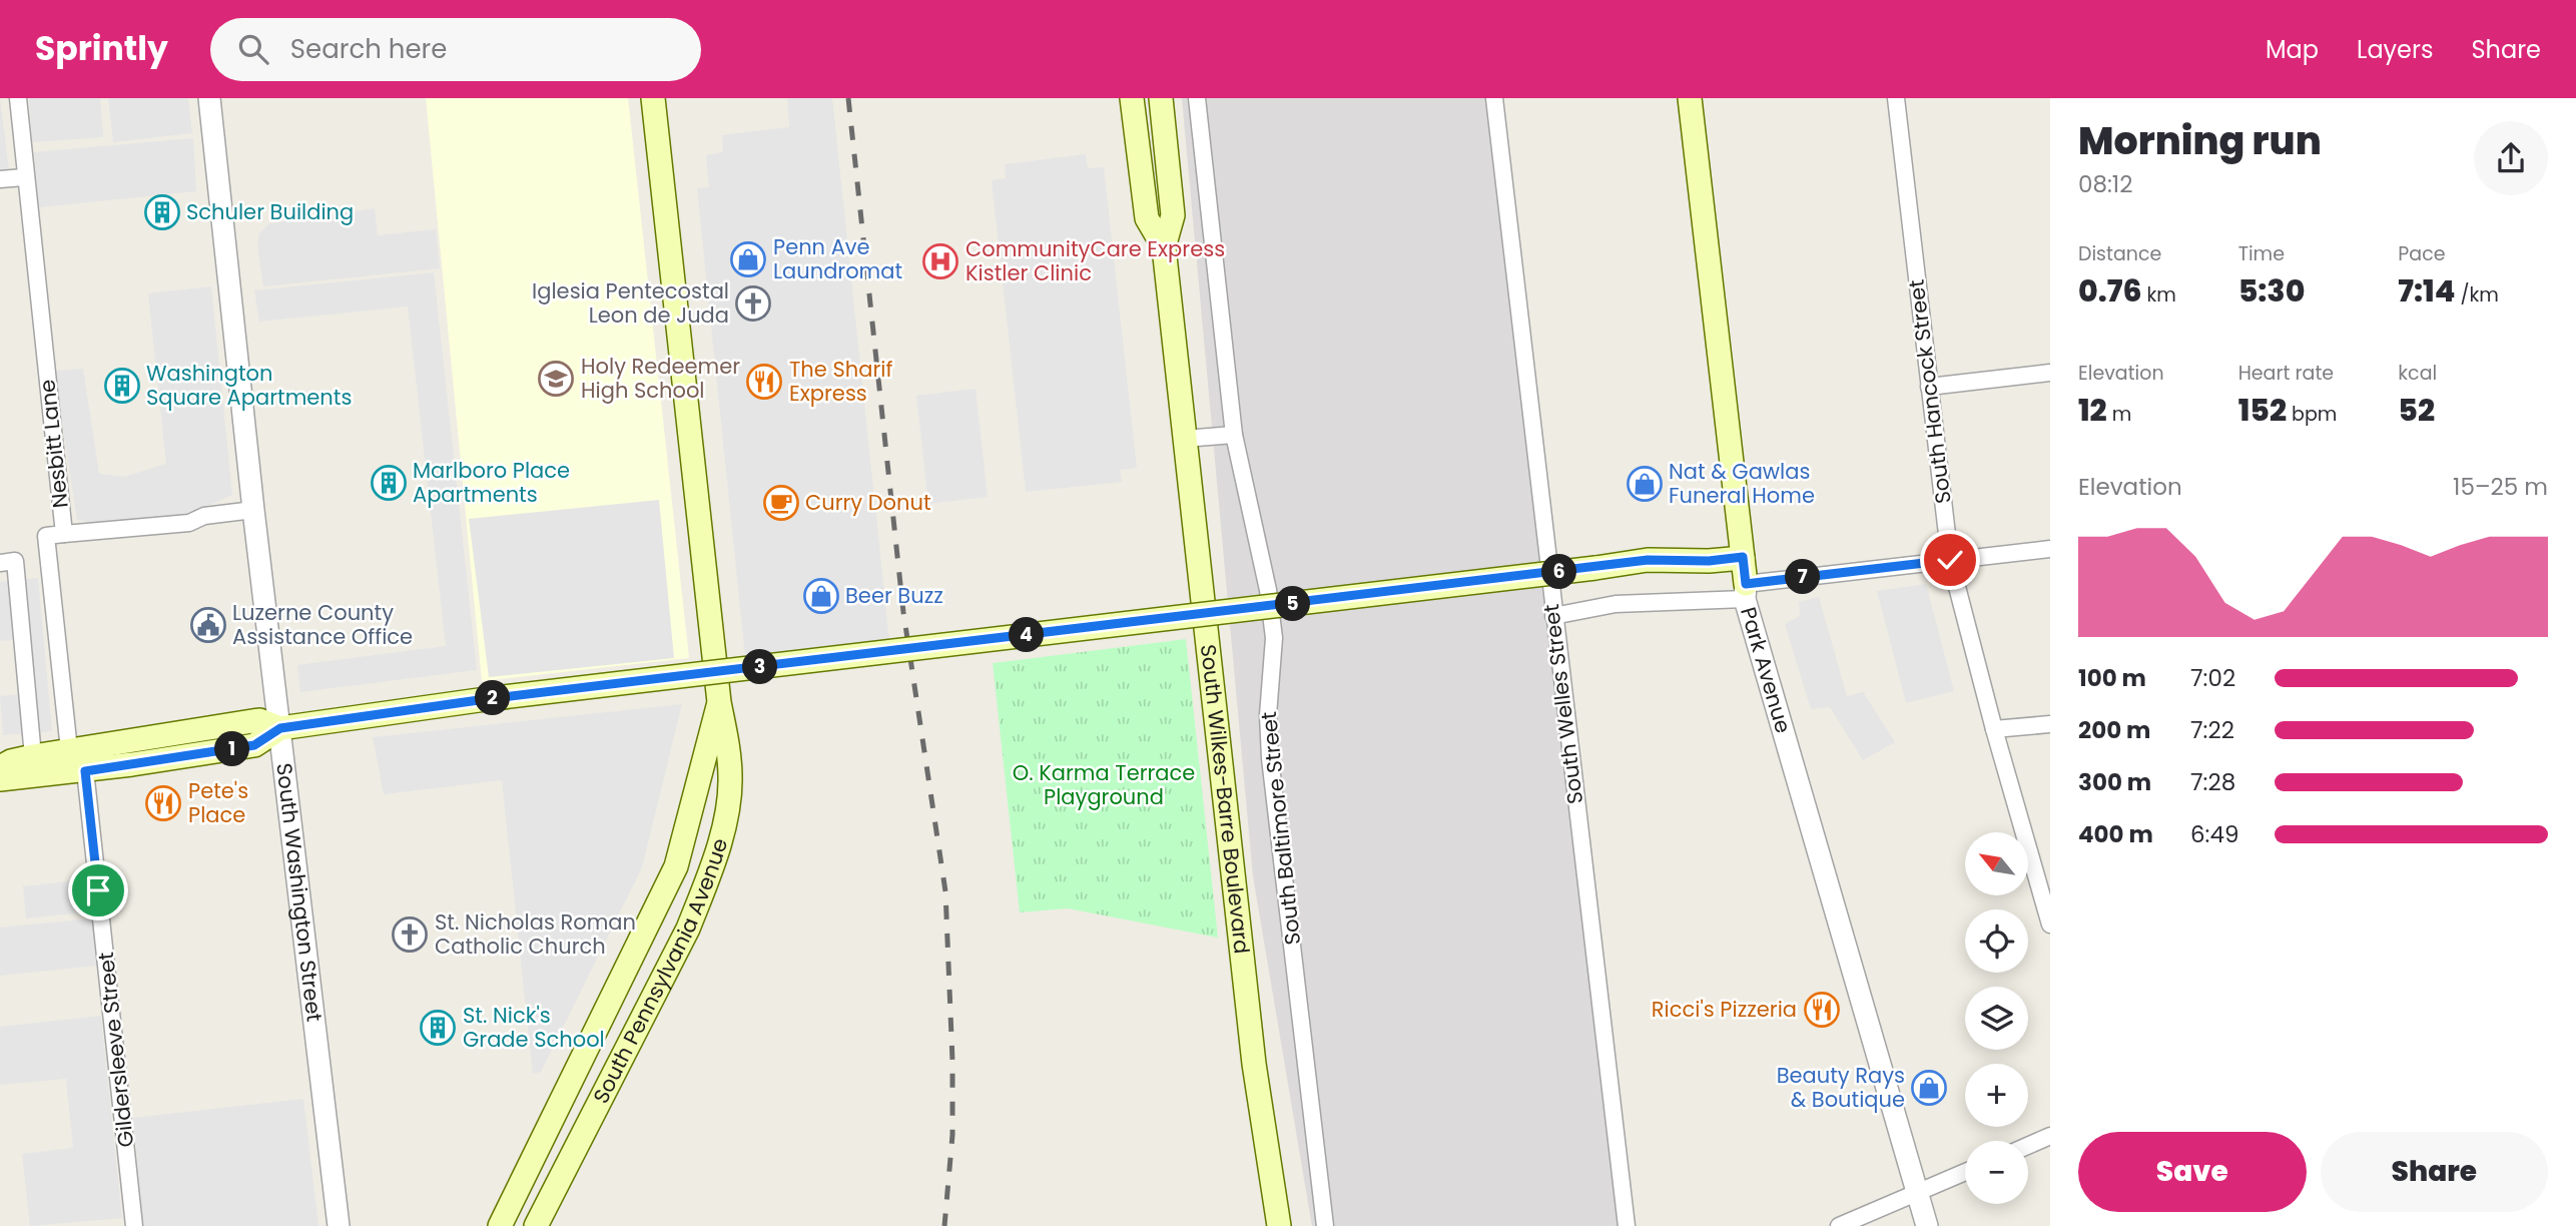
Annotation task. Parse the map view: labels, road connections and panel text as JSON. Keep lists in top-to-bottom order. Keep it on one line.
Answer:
{"streets":{"main road":["Park Avenue","South Wilkes-Barre Boulevard","South Pennsylvania Avenue"],"street":["South Hancock Street","Nesbitt Lane","South Welles Street","South Baltimore Street","South Washington Street","Gildersleeve Street"]},"crossings":[["Nesbitt Lane","Gildersleeve Street"]],"parks":["O. Karma Terrace Playground"],"places":{"building":["Schuler Building","Washington Square Apartments","Marlboro Place Apartments","St. Nick's Grade School"],"shop":["Penn Ave Laundromat","Nat & Gawlas Funeral Home","Beer Buzz","Beauty Rays & Boutique"],"hospital":["CommunityCare Express Kistler Clinic"],"church":["Iglesia Pentecostal Leon de Juda","St. Nicholas Roman Catholic Church"],"school or university":["Holy Redeemer High School"],"restaurant":["The Sharif Express","Pete's Place","Ricci's Pizzeria"],"cafe":["Curry Donut"],"public building":["Luzerne County Assistance Office"]},"north":"top left","page":{"header":"Sprintly","search":"Search here","nav":["Map","Layers","Share"],"heading":["Morning run","08:12"],"stats":[["Distance","0.76 km"],["Time","5:30"],["Pace","7:14 /km"],["Elevation","12 m"],["Heart rate","152 bpm"],["kcal","52"]],"chart":["Elevation","15–25 m"],"pins":["6","7","5","4","3","2","1"],"list":[{"name":"100 m","note":"7:02"},{"name":"200 m","note":"7:22"},{"name":"300 m","note":"7:28"},{"name":"400 m","note":"6:49"}],"map_buttons":["+","−"],"buttons":["Save","Share"]}}
